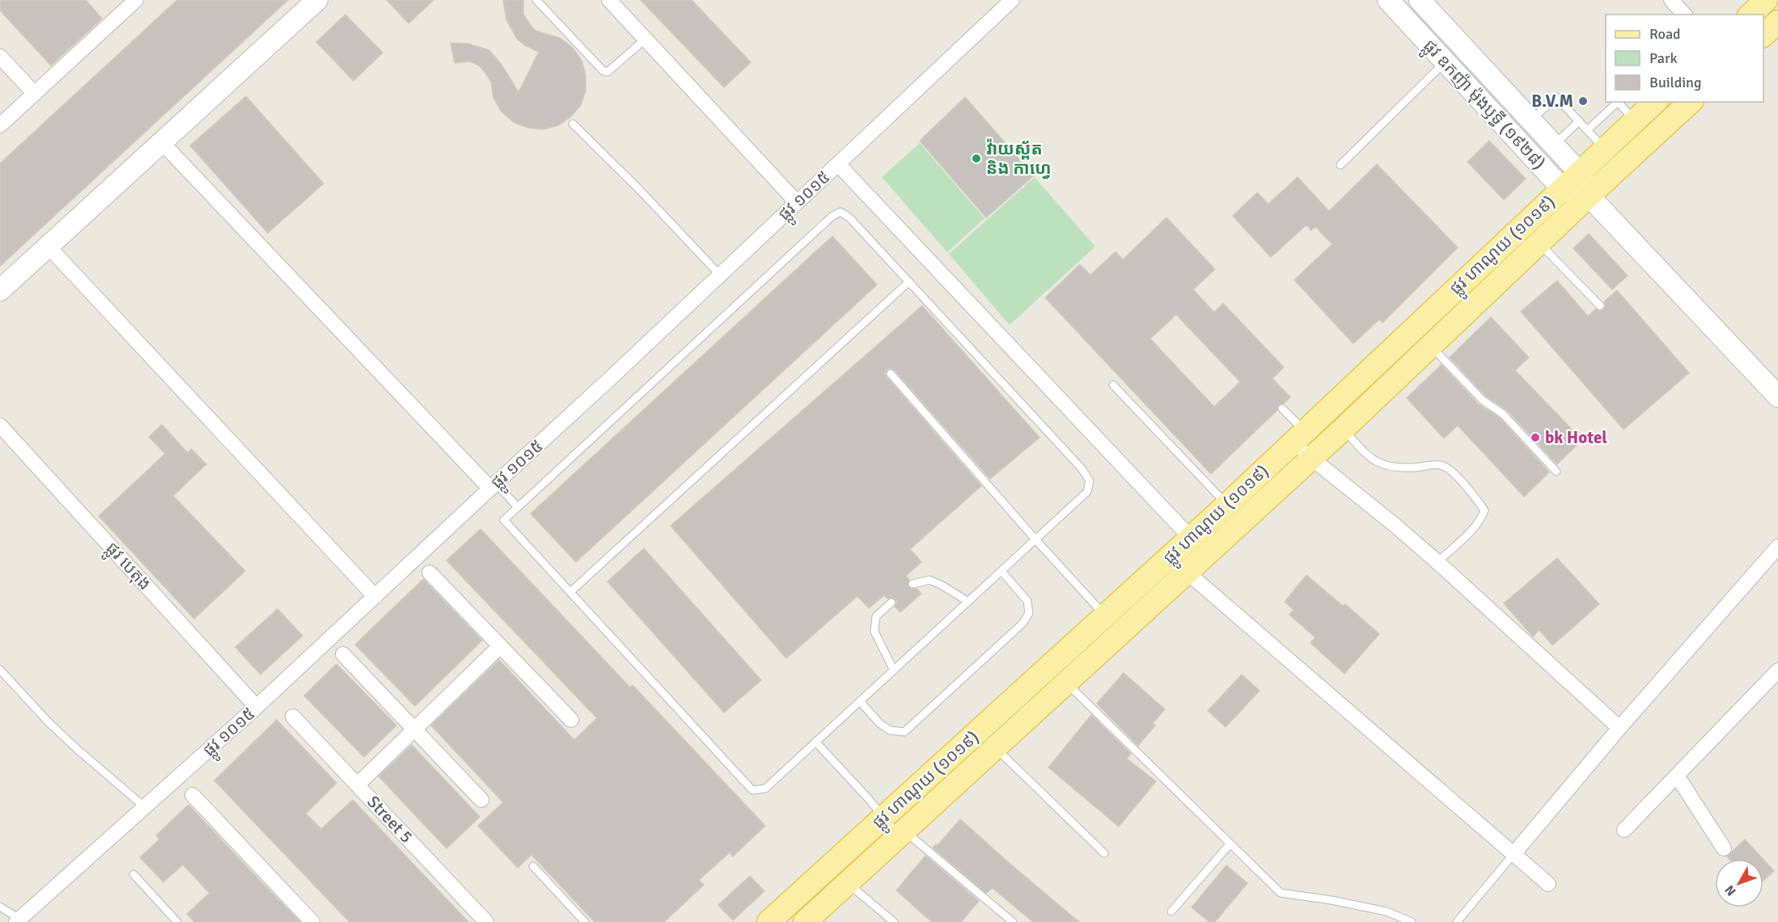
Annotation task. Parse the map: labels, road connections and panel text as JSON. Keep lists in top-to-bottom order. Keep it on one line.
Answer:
{"streets":{"main road":["ផ្លូវ ឧកញ៉ា ម៉ុងឫទ្ធី (១៩២៨)","ផ្លូវ ហាណូយ (១០១៩)"],"street":["ផ្លូវ ១០១៥","ផ្លូវ បេតុង","Street 5"]},"crossings":[["ផ្លូវ ឧកញ៉ា ម៉ុងឫទ្ធី (១៩២៨)","ផ្លូវ ហាណូយ (១០១៩)"],["ផ្លូវ ១០១៥","ផ្លូវ បេតុង"]],"places":["B.V.M","វ៉ាយស្ព័ត និង កាហ្វេ","bk Hotel"],"legend":["Road","Park","Building"],"north":"bottom left"}
